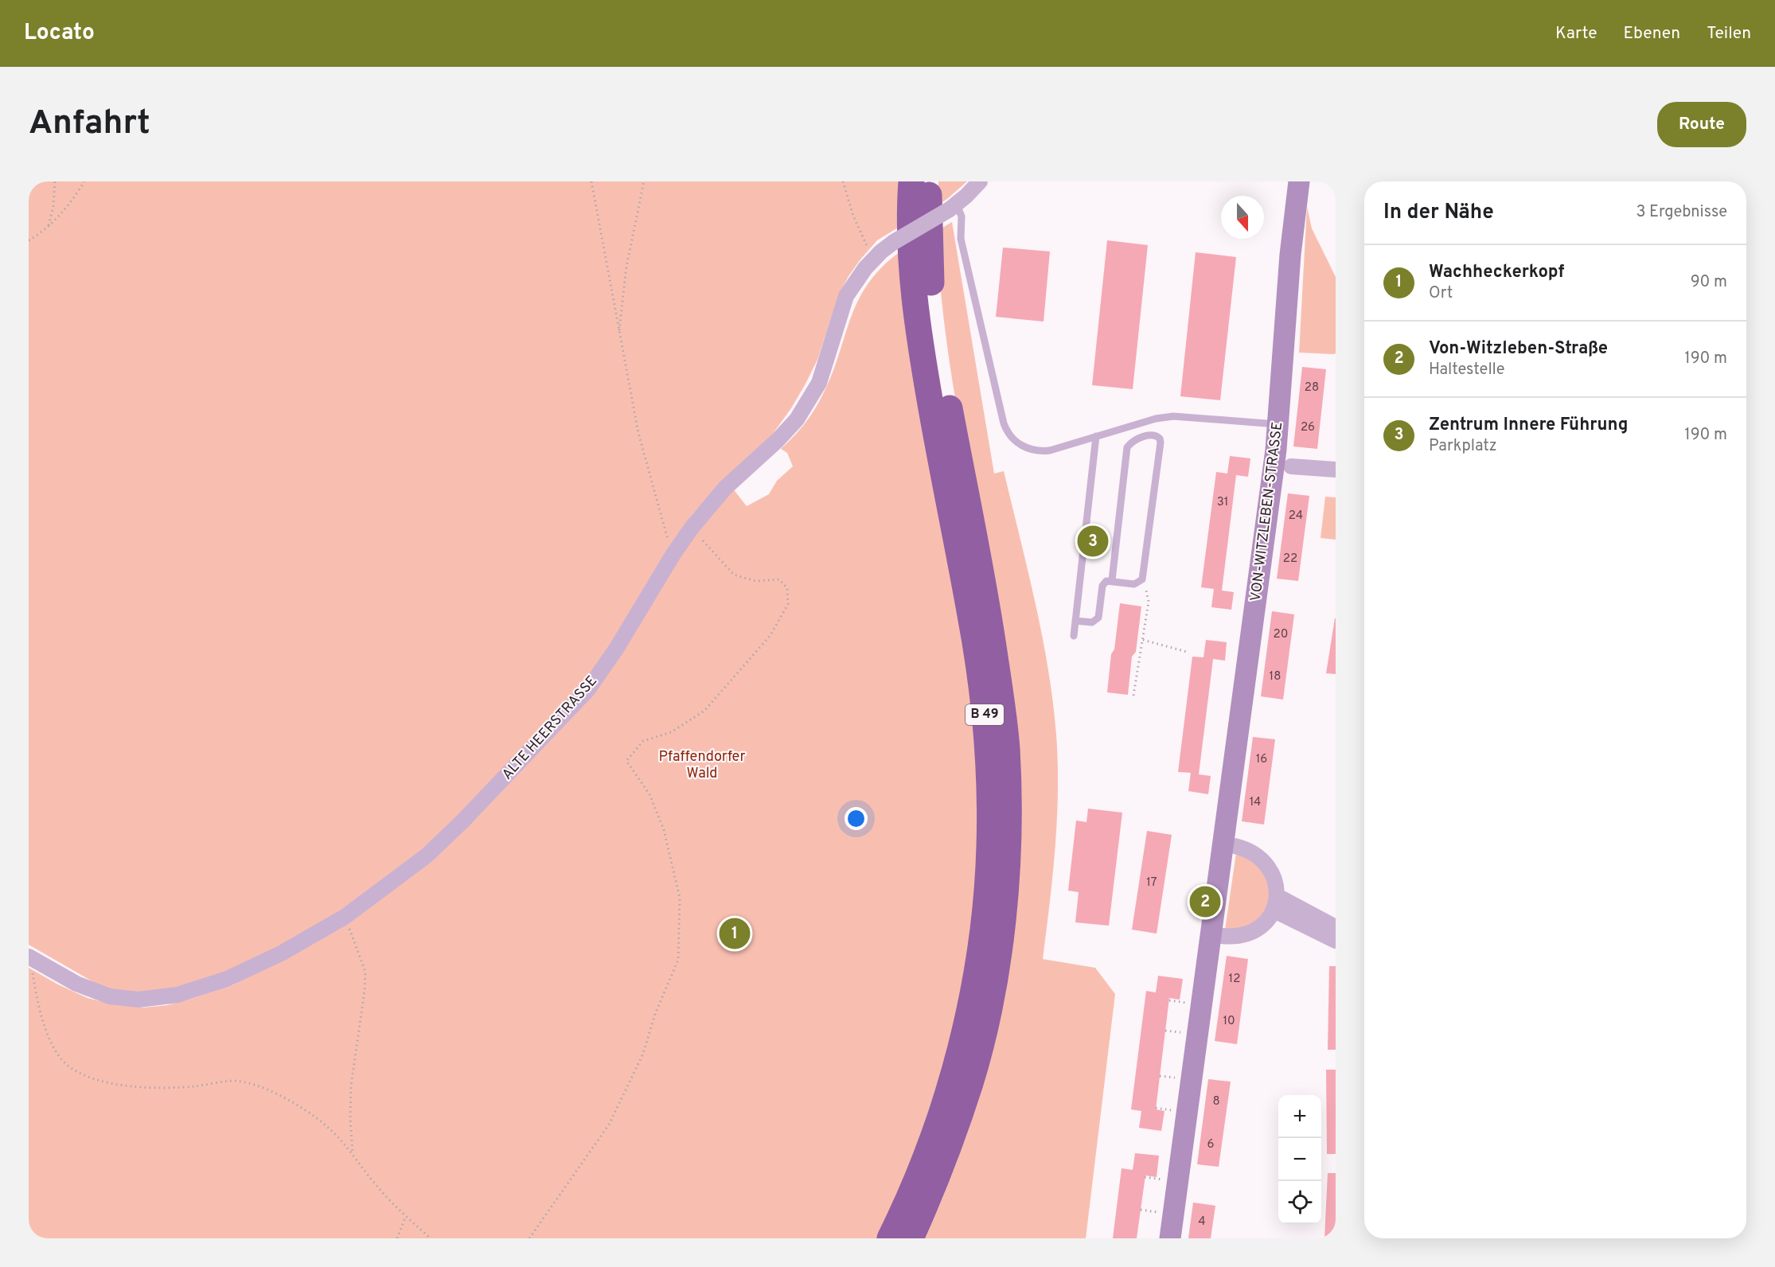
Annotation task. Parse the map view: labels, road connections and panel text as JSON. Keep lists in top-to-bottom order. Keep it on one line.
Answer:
{"streets":{"highway":["B 49"],"street":["VON-WITZLEBEN-STRASSE","ALTE HEERSTRASSE"]},"parks":["Pfaffendorfer Wald"],"house_numbers":["28","26","31","24","22","20","18","16","14","17","12","10","8","6","4"],"north":"bottom","page":{"header":"Locato","nav":["Karte","Ebenen","Teilen"],"buttons":"Route","title":"Anfahrt","heading":["In der Nähe","3 Ergebnisse"],"list":[{"mark":"1","name":"Wachheckerkopf","note":"Ort","value":"90 m"},{"mark":"2","name":"Von-Witzleben-Straße","note":"Haltestelle","value":"190 m"},{"mark":"3","name":"Zentrum Innere Führung","note":"Parkplatz","value":"190 m"}],"pins":["3","2","1"],"map_buttons":["+","−"]}}
